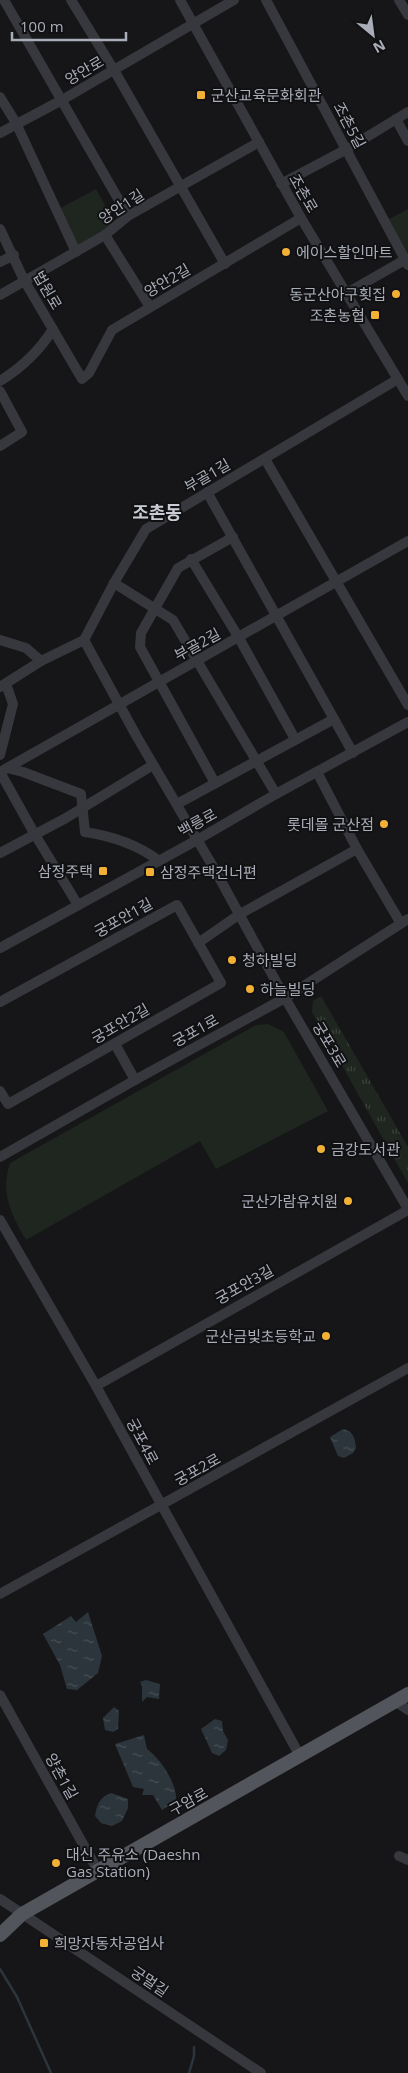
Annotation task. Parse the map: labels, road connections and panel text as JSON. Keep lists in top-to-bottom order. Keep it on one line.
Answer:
{"streets":{"main road":["구암로"],"street":["양안로","조촌5길","조촌로","양안1길","양안2길","법원로","부골1길","부골2길","백릉로","궁포안1길","궁포안2길","궁포1로","궁포3로","궁포안3길","궁포4로","궁포2로","양촌1길","궁멀길"]},"crossings":[["양안로","조촌로"],["조촌로","양안1길"],["조촌로","양안2길"],["조촌로","부골1길"],["양안1길","법원로"],["양안2길","법원로"],["부골1길","궁포3로"],["부골2길","궁포3로"],["백릉로","궁포1로"],["백릉로","궁포3로"],["궁포안1길","궁포안2길"],["궁포1로","궁포3로"],["궁포3로","궁포안3길"],["궁포안3길","궁포4로"],["궁포4로","궁포2로"],["궁포4로","구암로"],["양촌1길","구암로"],["구암로","궁멀길"]],"districts":["조촌동"],"places":{"transit":["군산교육문화회관","조촌농협","삼정주택","삼정주택건너편","희망자동차공업사"],"other":["에이스할인마트","동군산아구횟집","롯데몰 군산점","청하빌딩","하늘빌딩","금강도서관","군산가람유치원","군산금빛초등학교","대신 주유소 (Daeshn Gas Station)"]},"scale_bar":"100 m","north":"bottom right"}
